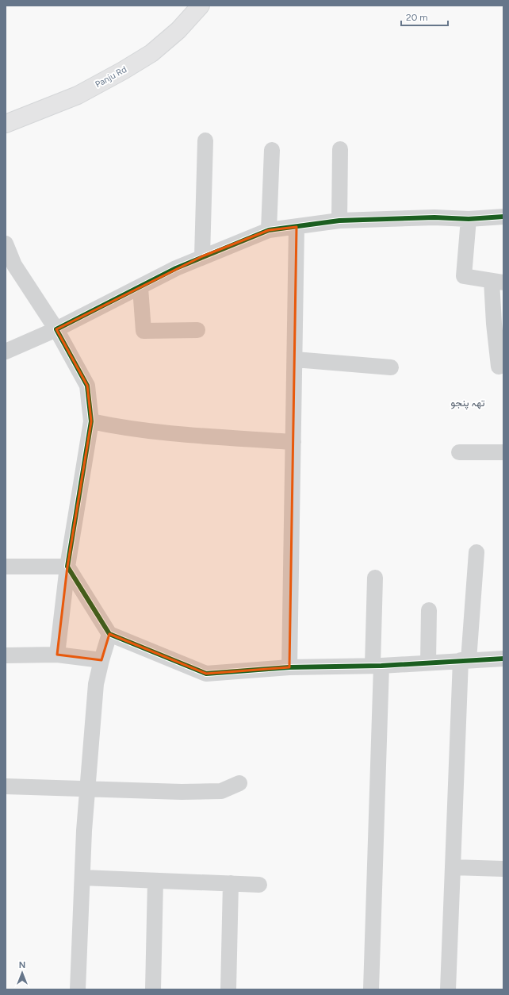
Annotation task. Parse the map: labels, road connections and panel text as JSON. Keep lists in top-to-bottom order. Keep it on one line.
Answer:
{"streets":{"street":["Panju Rd"]},"districts":["تھہ پنجو"],"scale_bar":"20 m","north":"top"}
